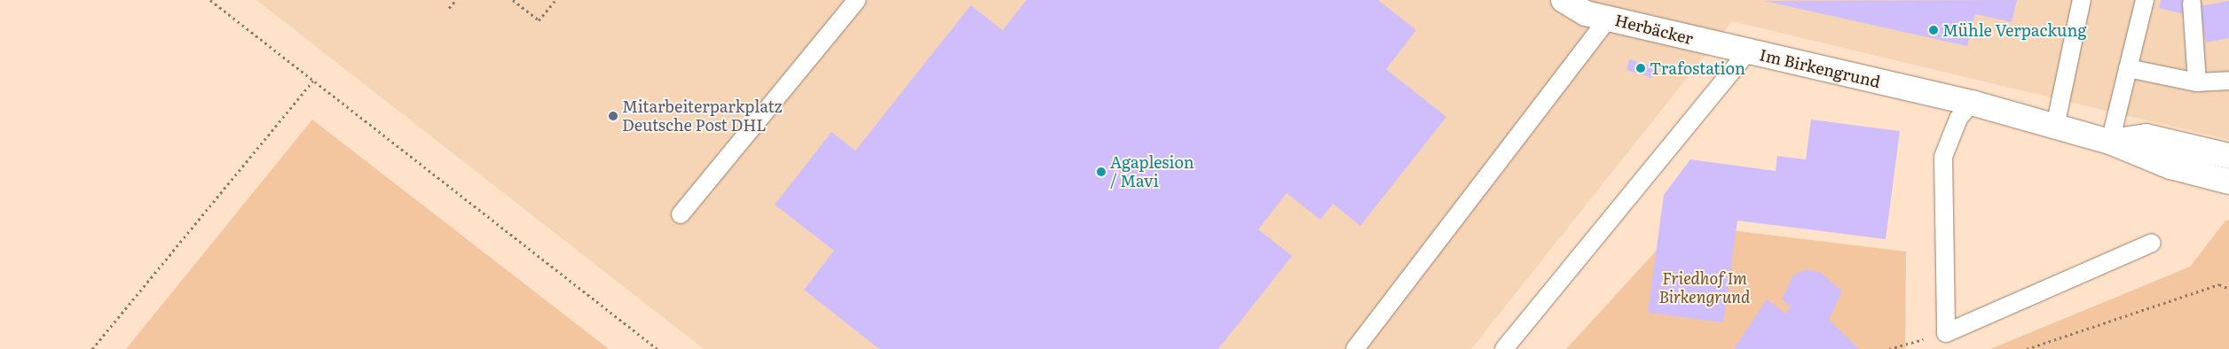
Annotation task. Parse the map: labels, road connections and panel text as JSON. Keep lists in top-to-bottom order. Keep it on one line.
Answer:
{"streets":{"street":["Herbäcker","Im Birkengrund"]},"crossings":[["Herbäcker","Im Birkengrund"]],"parks":["Friedhof Im Birkengrund"],"places":["Mühle Verpackung","Trafostation","Mitarbeiterparkplatz Deutsche Post DHL","Agaplesion / Mavi"]}
